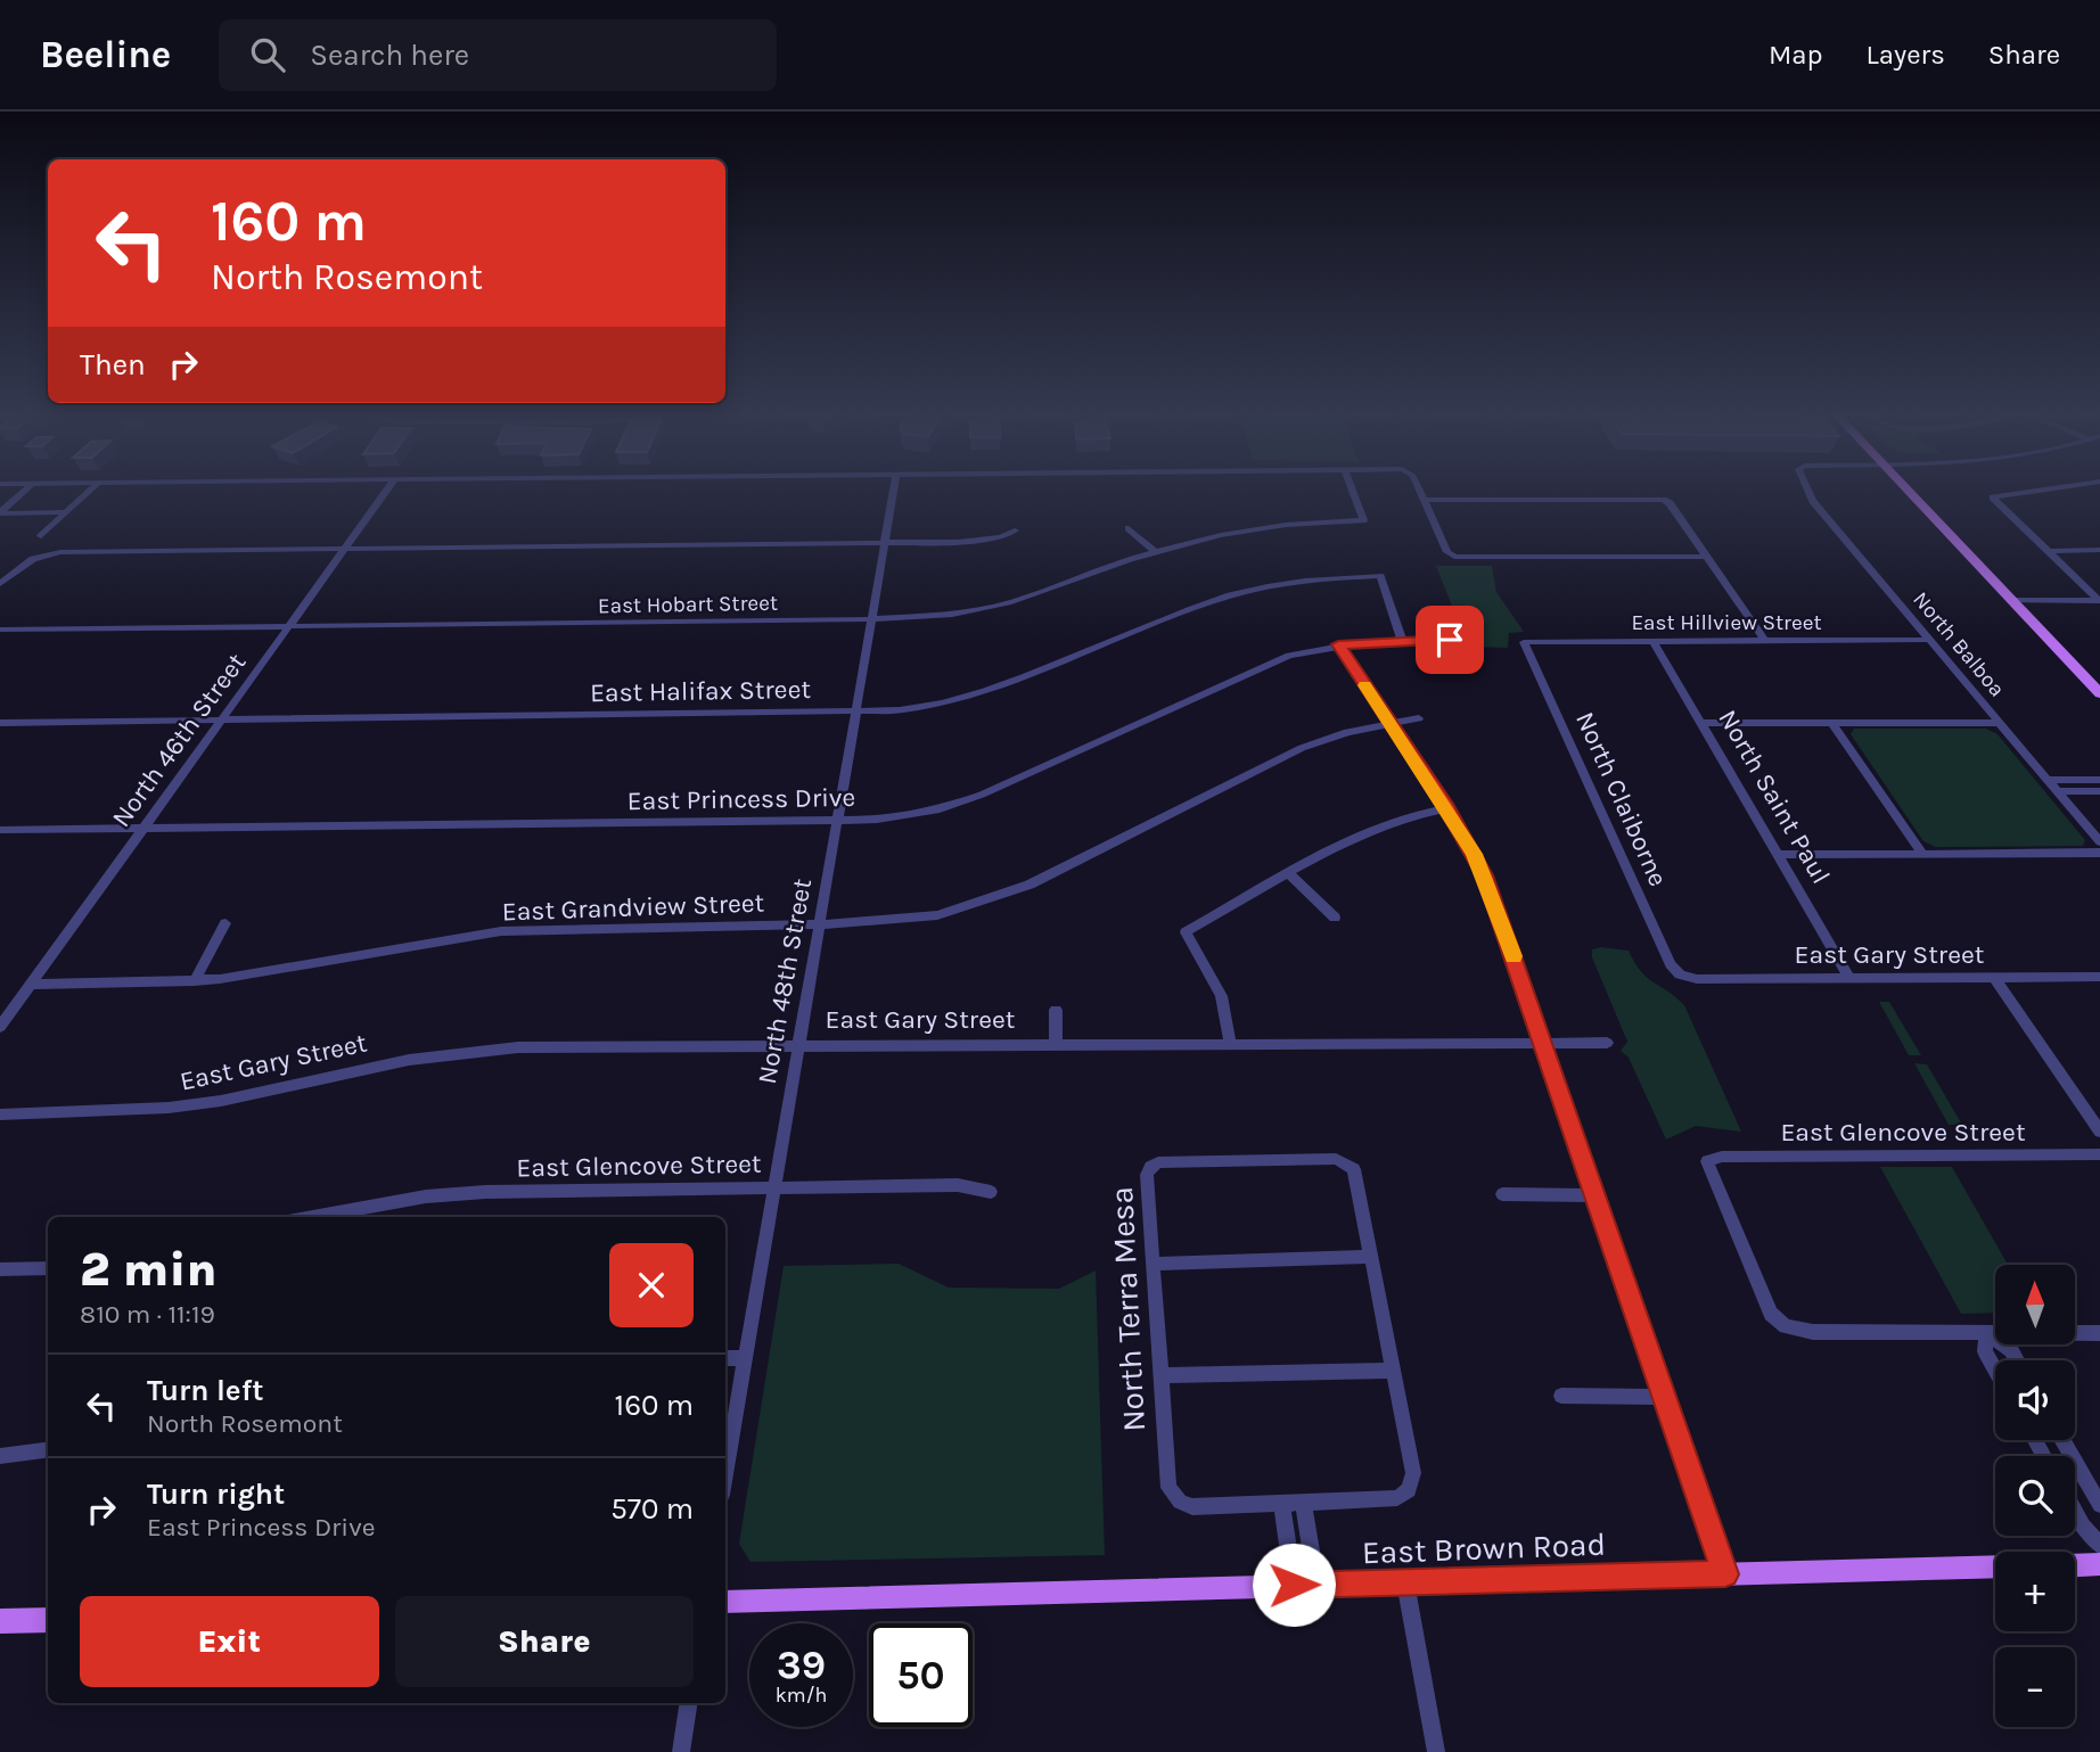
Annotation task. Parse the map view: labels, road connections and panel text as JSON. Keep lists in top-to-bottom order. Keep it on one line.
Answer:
{"streets":{"main road":["East Brown Road"],"street":["East Hobart Street","East Hillview Street","North Balboa","East Halifax Street","North 46th Street","North Saint Paul","East Princess Drive","North Claiborne","East Grandview Street","East Gary Street","North 48th Street","East Glencove Street","North Terra Mesa"]},"crossings":[["East Hobart Street","North 46th Street"],["East Hobart Street","North 48th Street"],["East Hillview Street","North Balboa"],["East Hillview Street","North Saint Paul"],["East Hillview Street","North Claiborne"],["East Halifax Street","North 46th Street"],["East Halifax Street","East Princess Drive"],["East Halifax Street","North 48th Street"],["North 46th Street","East Princess Drive"],["North 46th Street","East Grandview Street"],["North Saint Paul","East Gary Street"],["East Princess Drive","North 48th Street"],["North Claiborne","East Gary Street"],["East Grandview Street","North 48th Street"],["East Gary Street","North 48th Street"],["North 48th Street","East Glencove Street"]],"north":"top","page":{"header":"Beeline","search":"Search here","nav":["Map","Layers","Share"],"turn":["160 m","North Rosemont"],"then":"Then","heading":["2 min","810 m · 11:19"],"map_buttons":["+","−"],"list":[{"name":"Turn left","note":"North Rosemont","value":"160 m"},{"name":"Turn right","note":"East Princess Drive","value":"570 m"}],"buttons":["Exit","Share"],"speed":"39 km/h","limit":"50"}}
